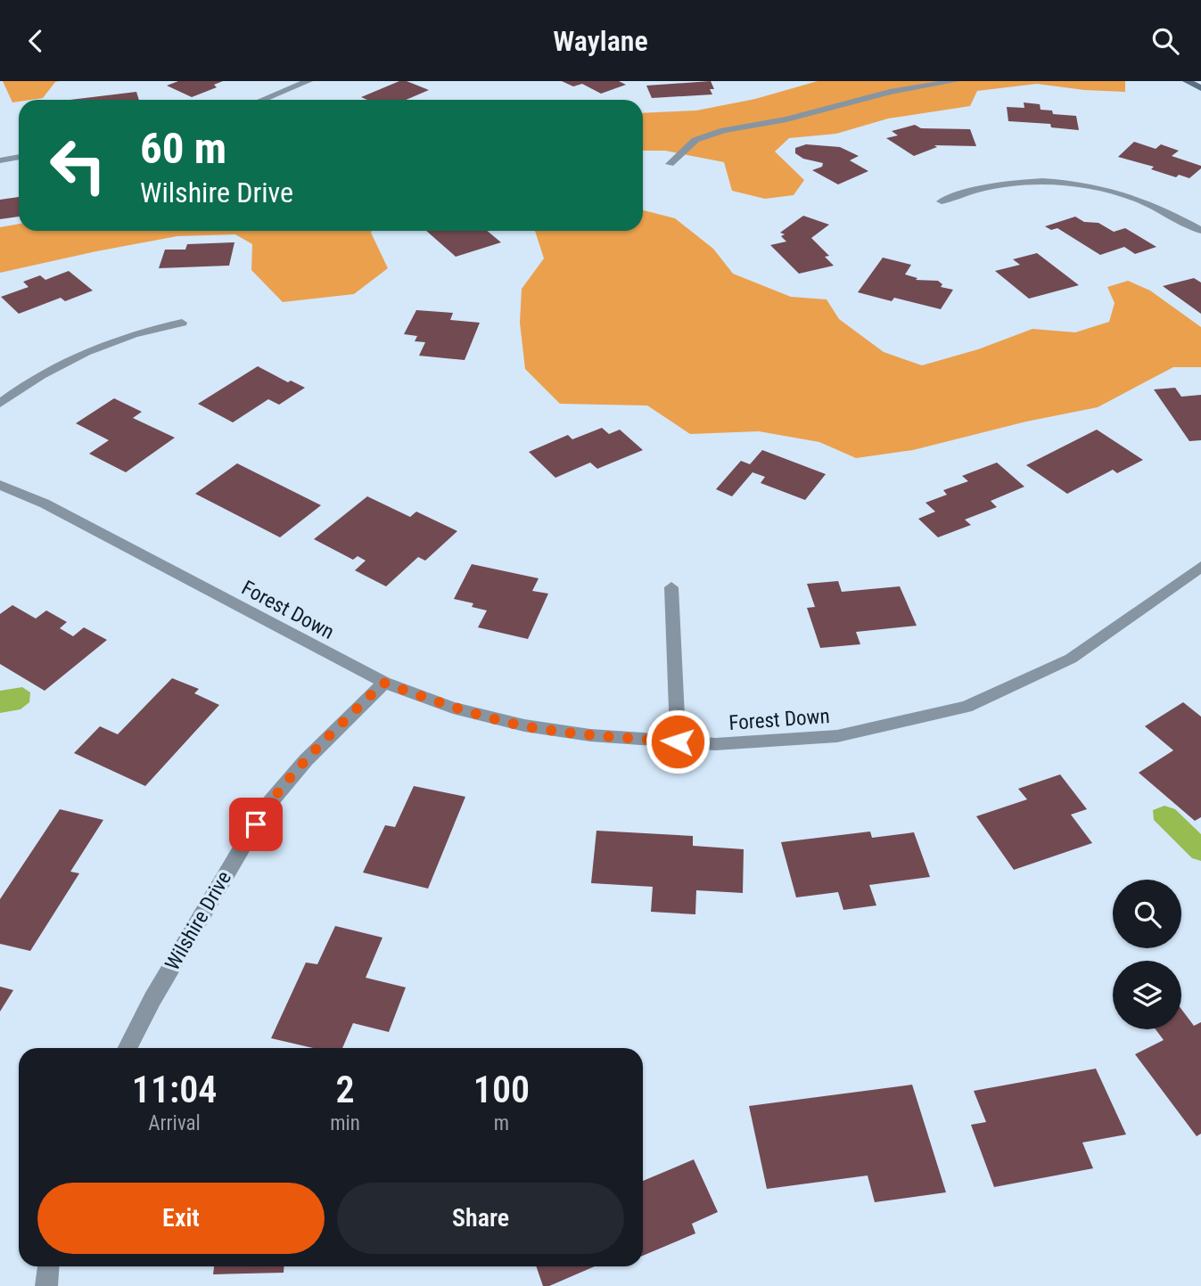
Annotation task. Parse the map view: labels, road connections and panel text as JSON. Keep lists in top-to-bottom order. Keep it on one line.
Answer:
{"streets":{"street":["Forest Down","Wilshire Drive"]},"crossings":[["Forest Down","Wilshire Drive"]],"page":{"header":"Waylane","turn":["60 m","Wilshire Drive"],"eta":["11:04","Arrival","2","min","100","m"],"buttons":["Exit","Share"]}}
